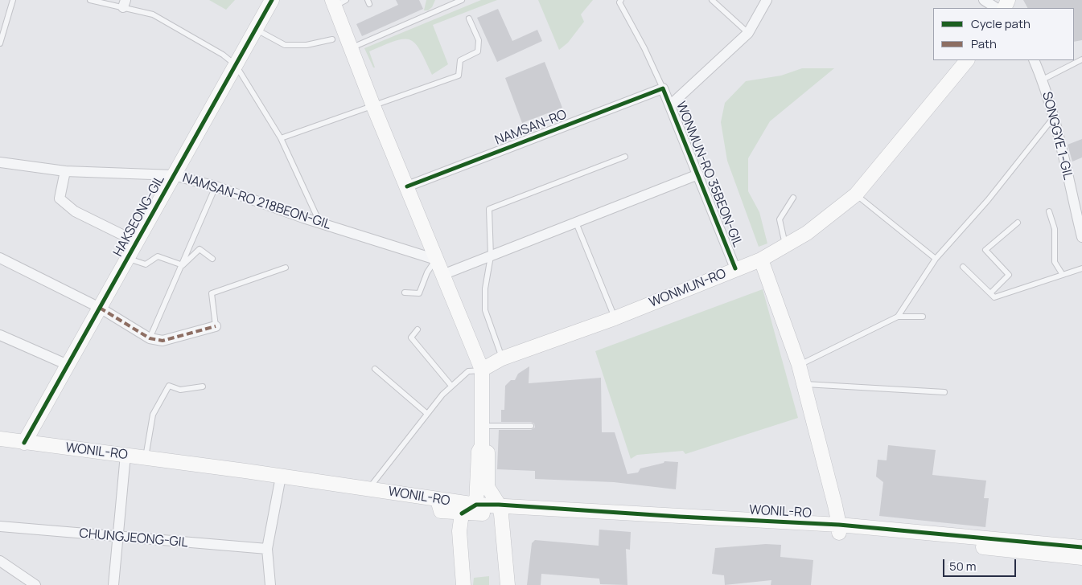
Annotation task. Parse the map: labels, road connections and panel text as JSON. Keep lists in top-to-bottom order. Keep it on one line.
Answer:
{"streets":{"street":["NAMSAN-RO","SONGGYE 1-GIL","WONMUN-RO 35BEON-GIL","NAMSAN-RO 218BEON-GIL","HAKSEONG-GIL","WONMUN-RO","WONIL-RO","CHUNGJEONG-GIL"]},"crossings":[["NAMSAN-RO","WONMUN-RO 35BEON-GIL"],["WONMUN-RO 35BEON-GIL","WONMUN-RO"],["NAMSAN-RO 218BEON-GIL","HAKSEONG-GIL"],["HAKSEONG-GIL","WONIL-RO"]],"legend":["Cycle path","Path"],"scale_bar":"50 m"}
